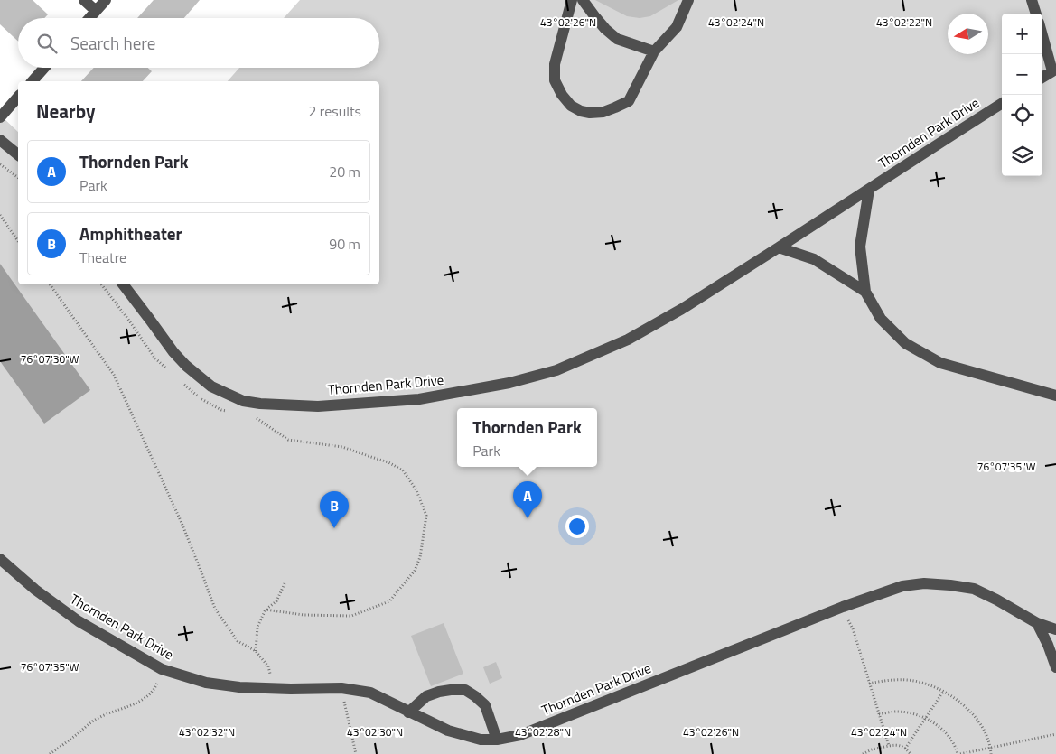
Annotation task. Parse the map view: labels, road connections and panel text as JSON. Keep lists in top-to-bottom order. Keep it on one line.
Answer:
{"streets":{"street":["Thornden Park Drive"]},"north":"left","page":{"map_buttons":["+","−"],"search":"Search here","heading":["Nearby","2 results"],"list":[{"mark":"A","name":"Thornden Park","note":"Park","value":"20 m"},{"mark":"B","name":"Amphitheater","note":"Theatre","value":"90 m"}],"popup":["Thornden Park","Park"],"pins":["A","B"]},"coordinates":["43°02'26\"N","43°02'24\"N","43°02'22\"N","76°07'30\"W","76°07'35\"W","43°02'32\"N","43°02'30\"N","43°02'28\"N"]}
